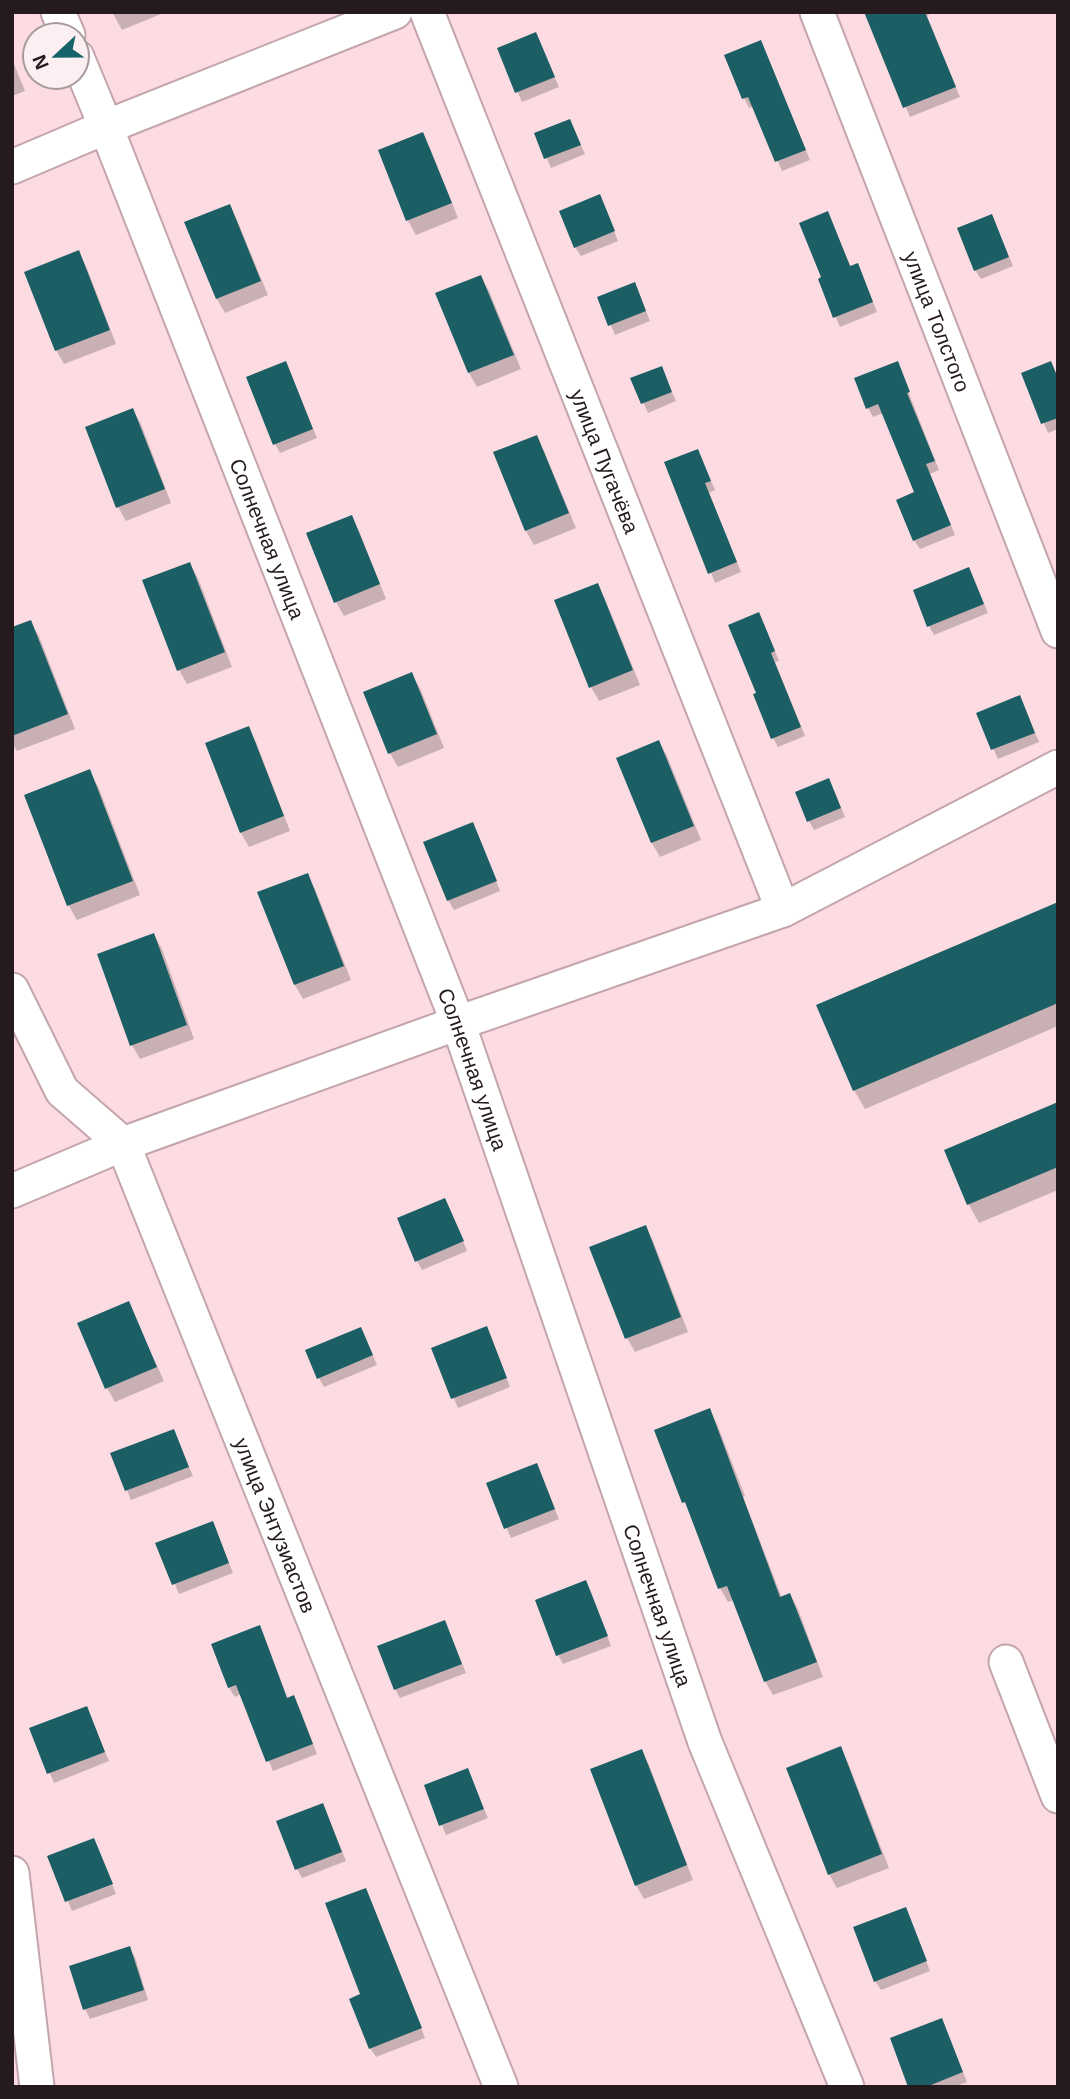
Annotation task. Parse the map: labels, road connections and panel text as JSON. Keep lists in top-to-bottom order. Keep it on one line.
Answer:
{"streets":{"street":["улица Толстого","улица Пугачёва","Солнечная улица","улица Энтузиастов"]},"north":"left"}
